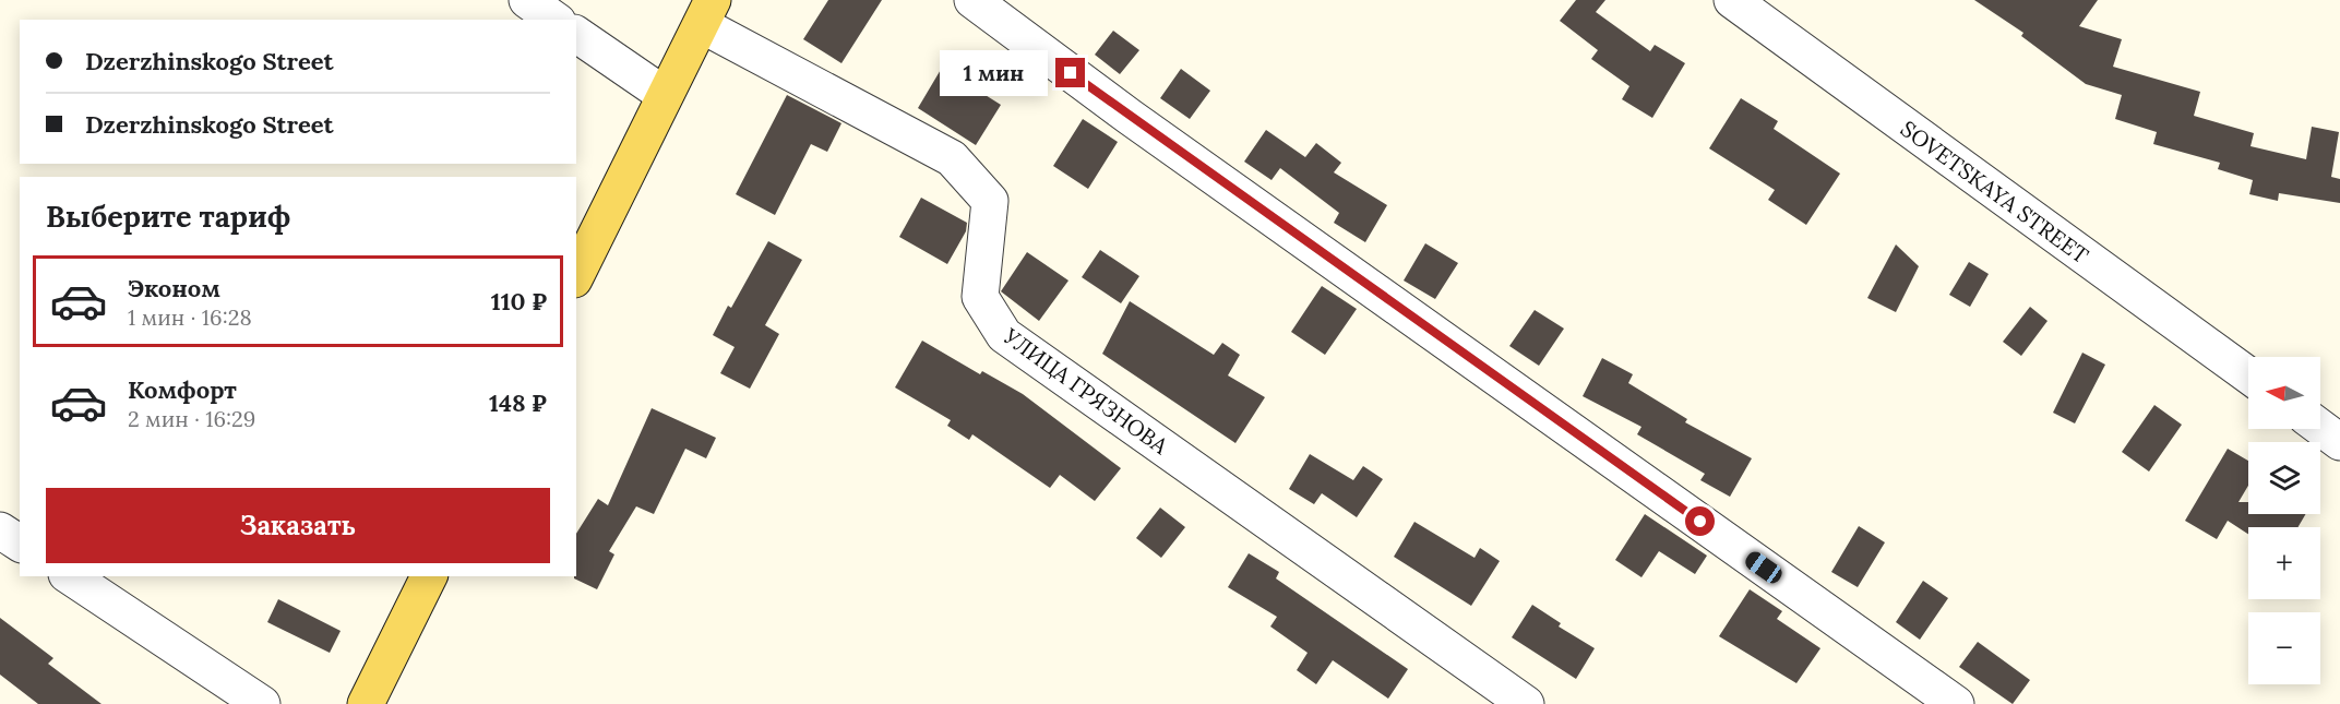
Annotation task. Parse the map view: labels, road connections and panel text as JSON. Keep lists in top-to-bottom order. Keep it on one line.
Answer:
{"streets":{"street":["SOVETSKAYA STREET","УЛИЦА ГРЯЗНОВА"]},"north":"left","page":{"banner":["Dzerzhinskogo Street","Dzerzhinskogo Street"],"bubble":"1 мин","heading":"Выберите тариф","list":[{"name":"Эконом","note":"1 мин · 16:28","value":"110 ₽"},{"name":"Комфорт","note":"2 мин · 16:29","value":"148 ₽"}],"map_buttons":["+","−"],"buttons":"Заказать"}}
